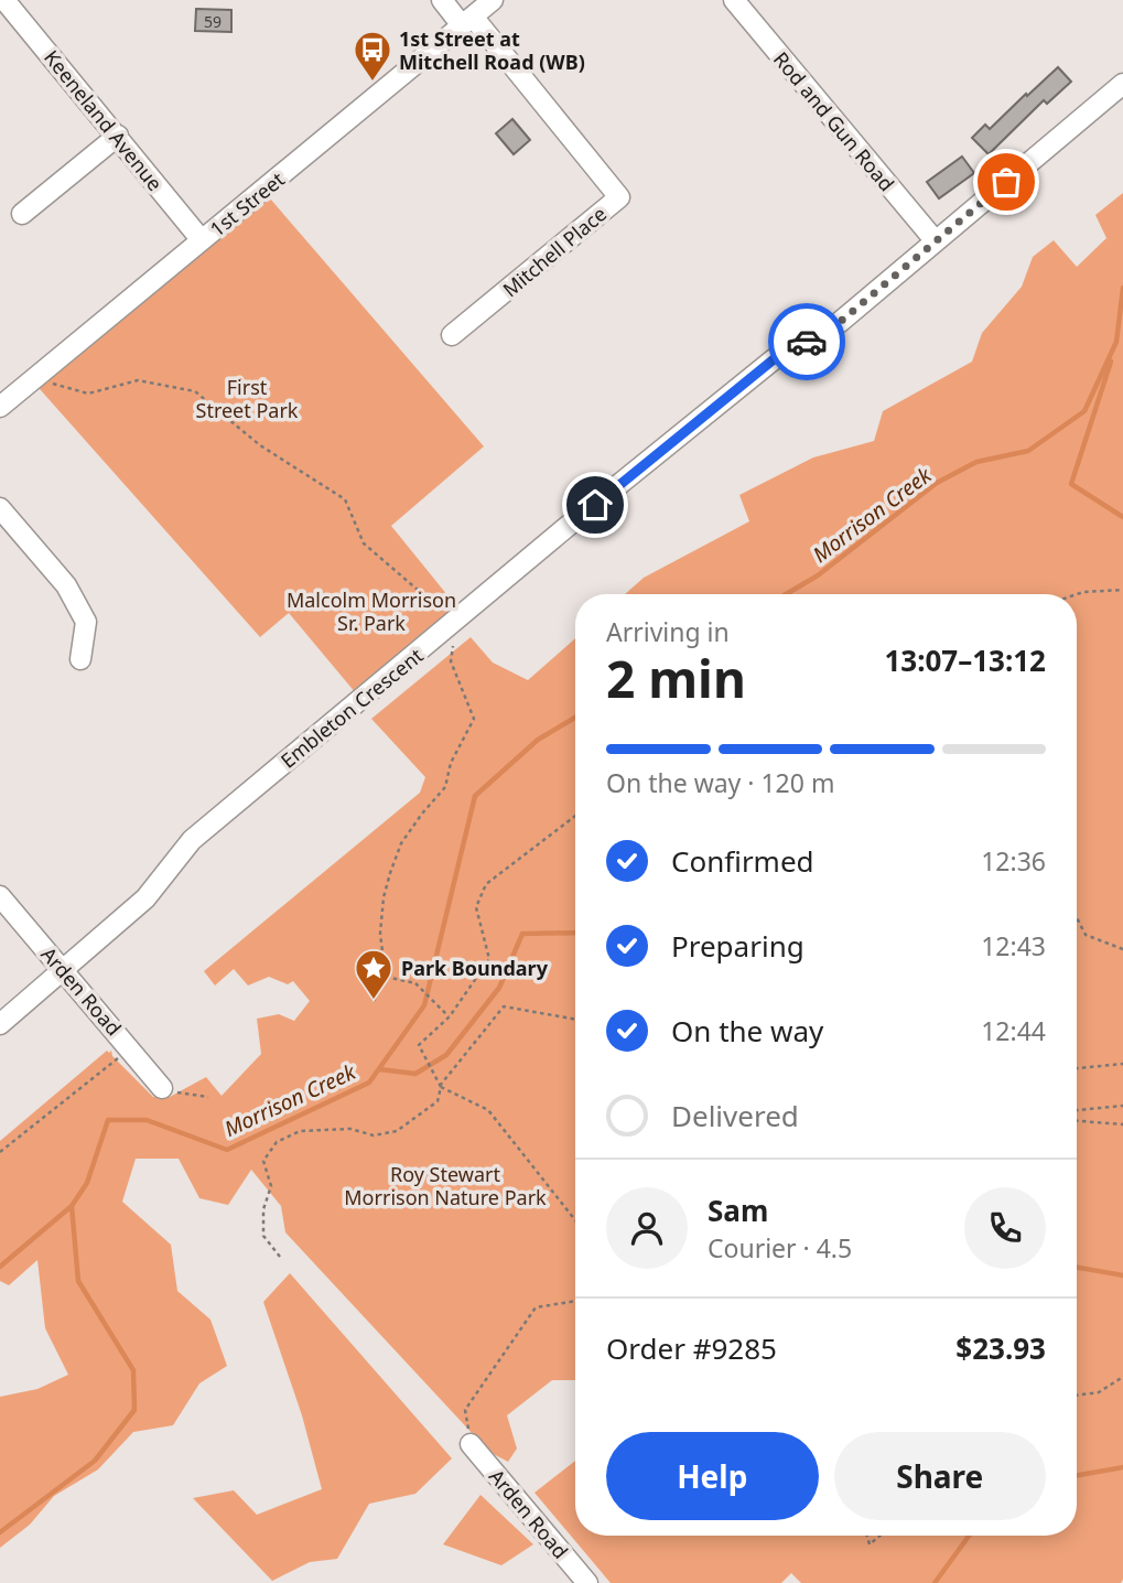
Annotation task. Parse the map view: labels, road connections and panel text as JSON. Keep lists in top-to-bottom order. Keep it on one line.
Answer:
{"streets":{"street":["Keeneland Avenue","Rod and Gun Road","1st Street","Mitchell Place","Embleton Crescent","Arden Road"]},"crossings":[["Keeneland Avenue","1st Street"],["Rod and Gun Road","Embleton Crescent"],["1st Street","Mitchell Place"],["Embleton Crescent","Arden Road"]],"water":["Morrison Creek"],"parks":["First Street Park","Malcolm Morrison Sr. Park","Roy Stewart Morrison Nature Park"],"places":{"bus stop":["1st Street at Mitchell Road (WB)"],"place":["Park Boundary"]},"house_numbers":["59"],"page":{"heading":["2 min","Arriving in","13:07–13:12"],"panel":["Sam","Courier · 4.5","Order #9285","$23.93"],"bar":"On the way · 120 m","list":[["Confirmed","12:36"],["Preparing","12:43"],["On the way","12:44"],"Delivered"],"buttons":["Help","Share"]}}
